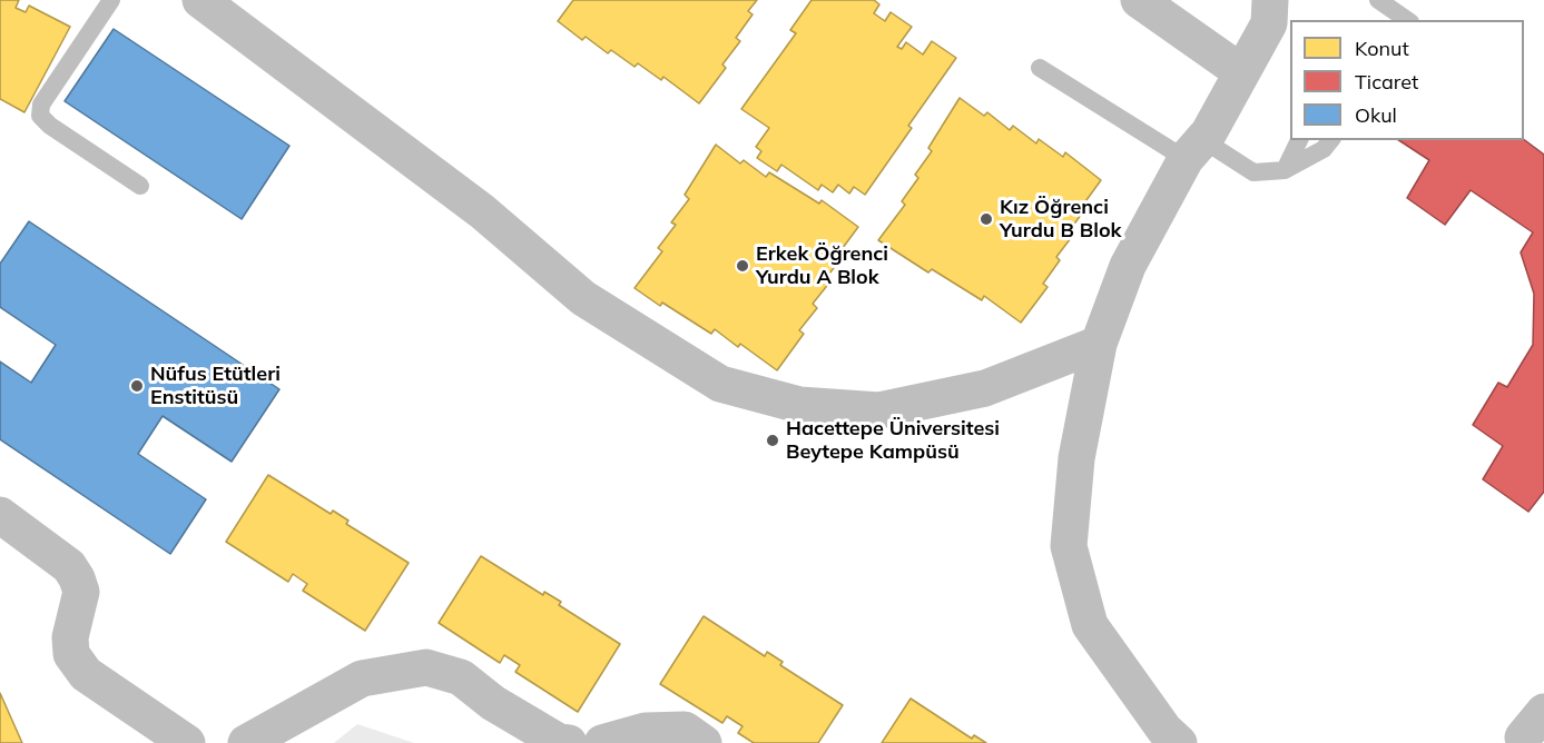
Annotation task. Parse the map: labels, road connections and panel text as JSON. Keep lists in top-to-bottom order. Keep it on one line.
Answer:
{"places":["Kız Öğrenci Yurdu B Blok","Erkek Öğrenci Yurdu A Blok","Nüfus Etütleri Enstitüsü","Hacettepe Üniversitesi Beytepe Kampüsü"],"legend":["Konut","Ticaret","Okul"]}
